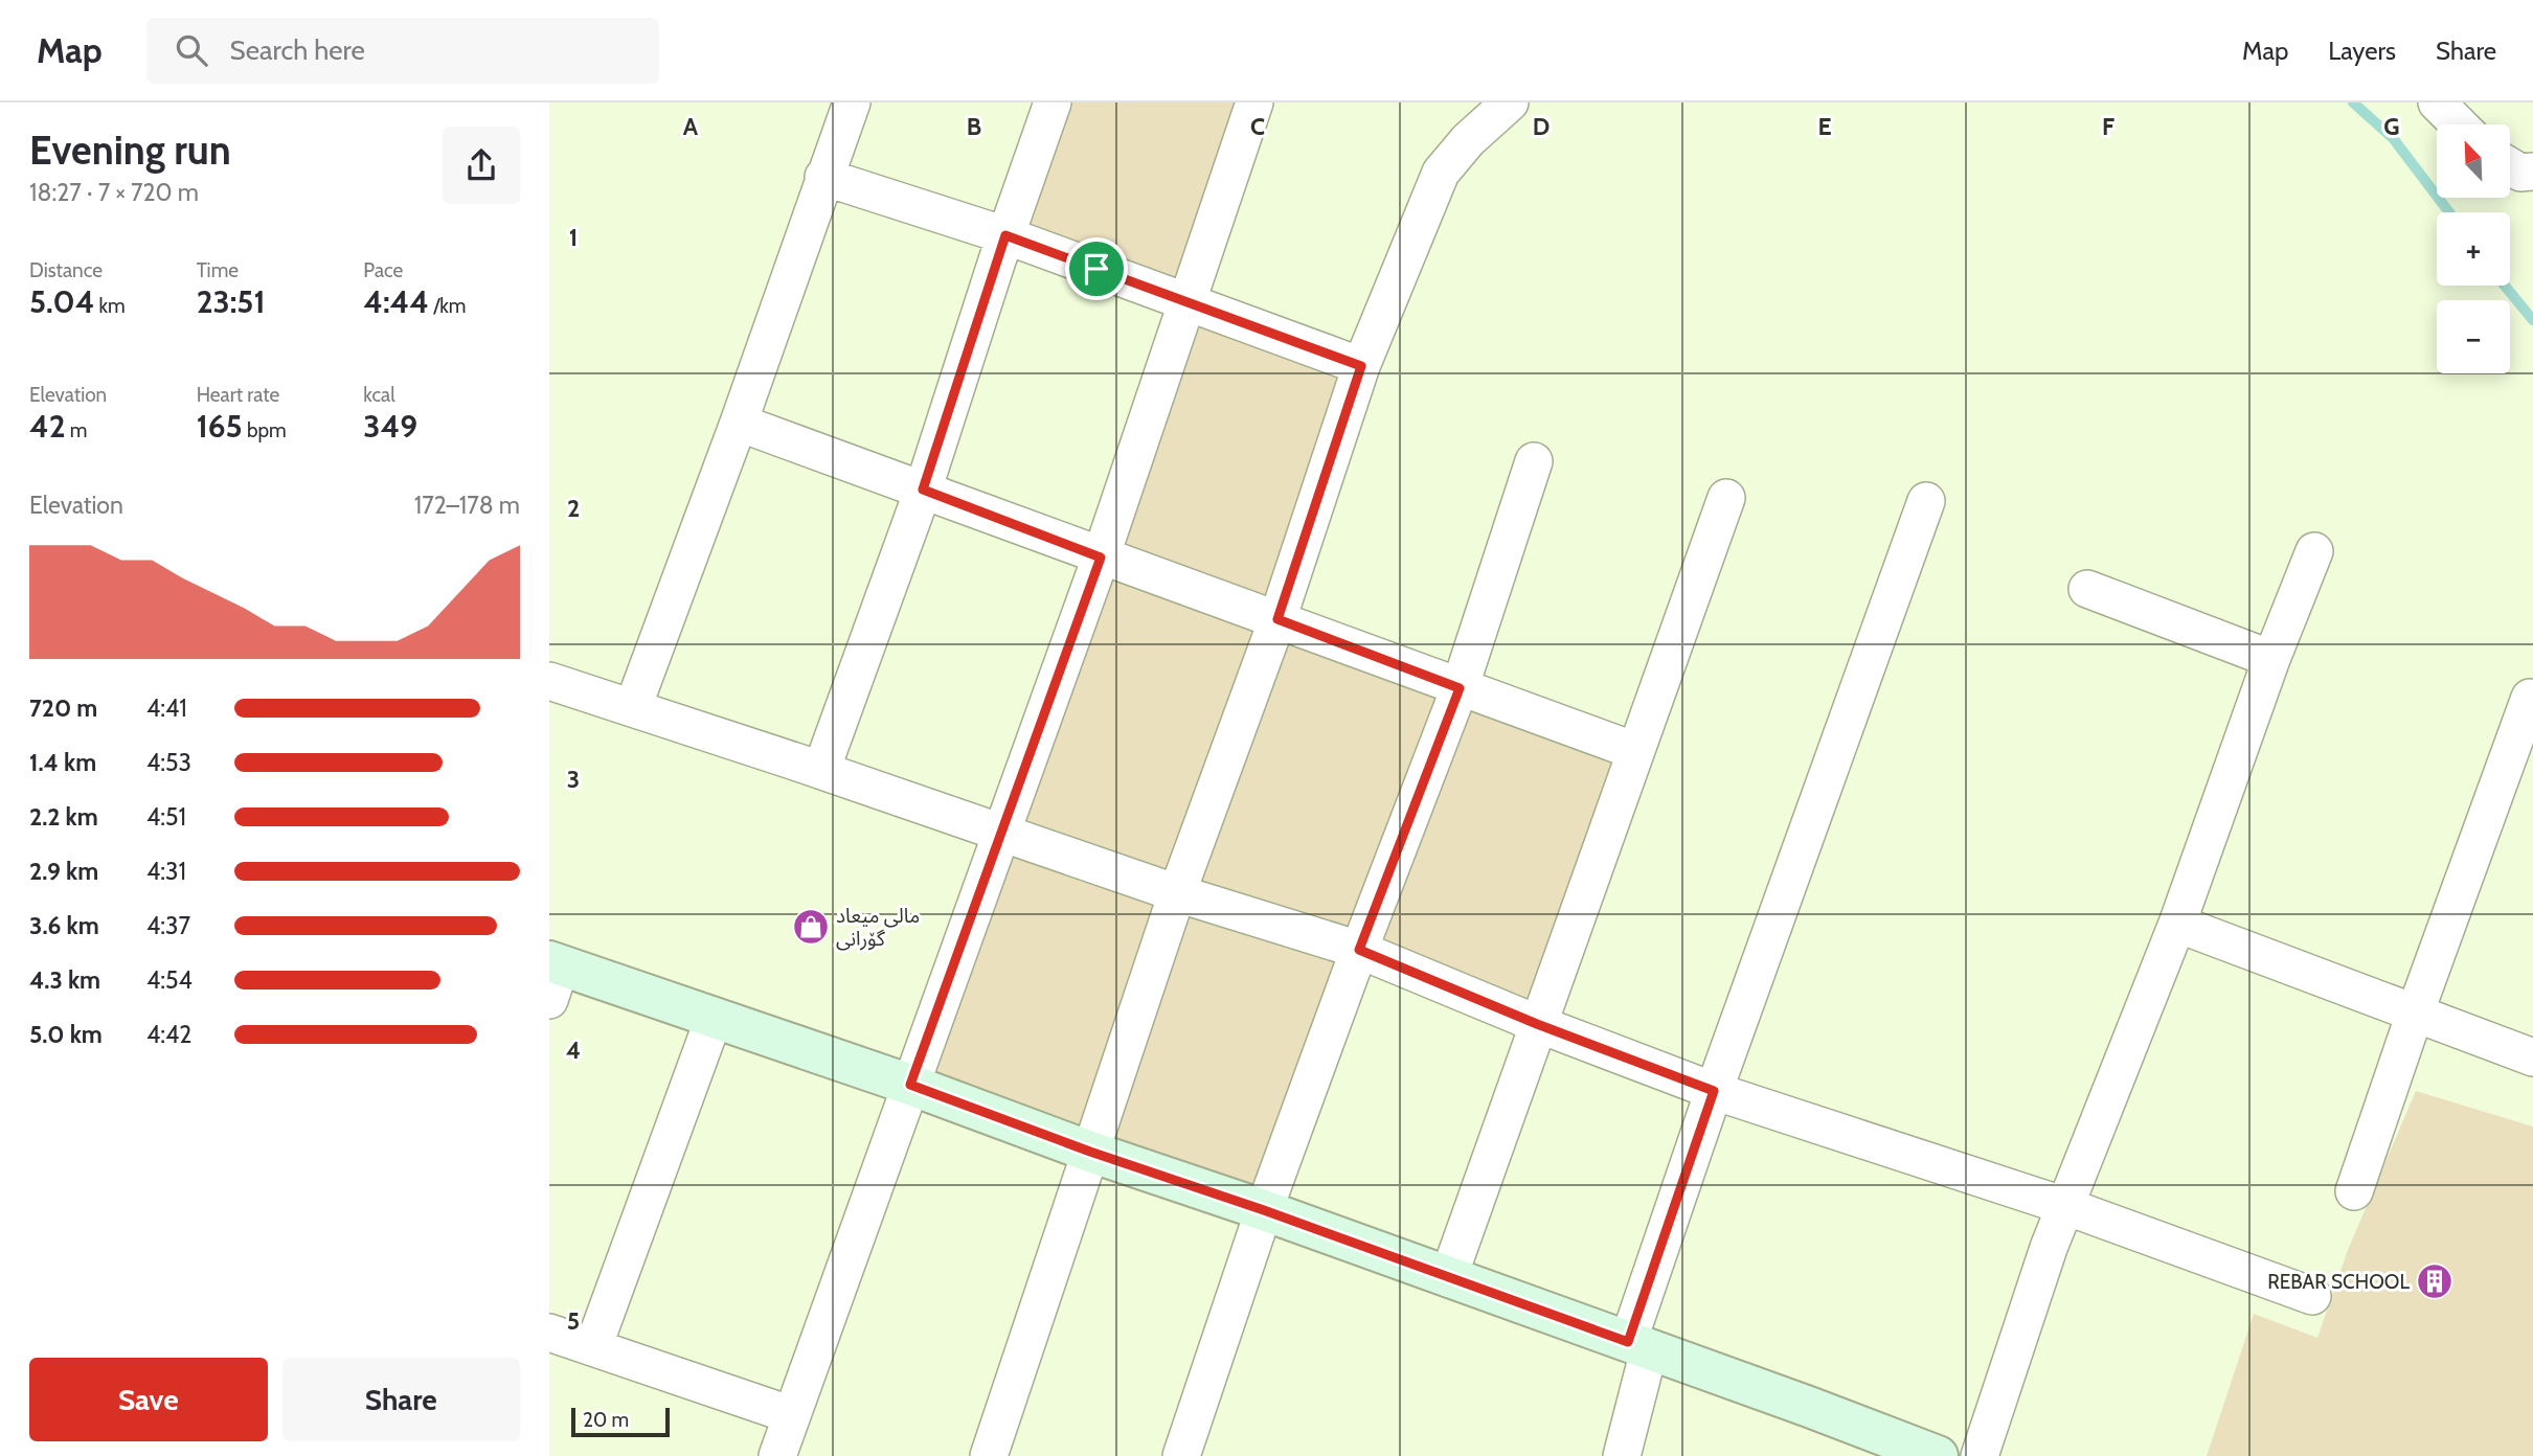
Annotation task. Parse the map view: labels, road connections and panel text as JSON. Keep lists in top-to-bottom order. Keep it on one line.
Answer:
{"places":{"shop":["مالی میعاد گۆرانی"],"building":["REBAR SCHOOL"]},"scale_bar":"20 m","north":"top left","page":{"header":"Map","search":"Search here","nav":["Map","Layers","Share"],"heading":["Evening run","18:27 · 7 × 720 m"],"map_buttons":["+","−"],"stats":[["Distance","5.04 km"],["Time","23:51"],["Pace","4:44 /km"],["Elevation","42 m"],["Heart rate","165 bpm"],["kcal","349"]],"chart":["Elevation","172–178 m"],"list":[{"name":"720 m","note":"4:41"},{"name":"1.4 km","note":"4:53"},{"name":"2.2 km","note":"4:51"},{"name":"2.9 km","note":"4:31"},{"name":"3.6 km","note":"4:37"},{"name":"4.3 km","note":"4:54"},{"name":"5.0 km","note":"4:42"}],"buttons":["Save","Share"],"scale":"20 m"},"grid":{"columns":["A","B","C","D","E","F","G"],"rows":["1","2","3","4","5"]}}
